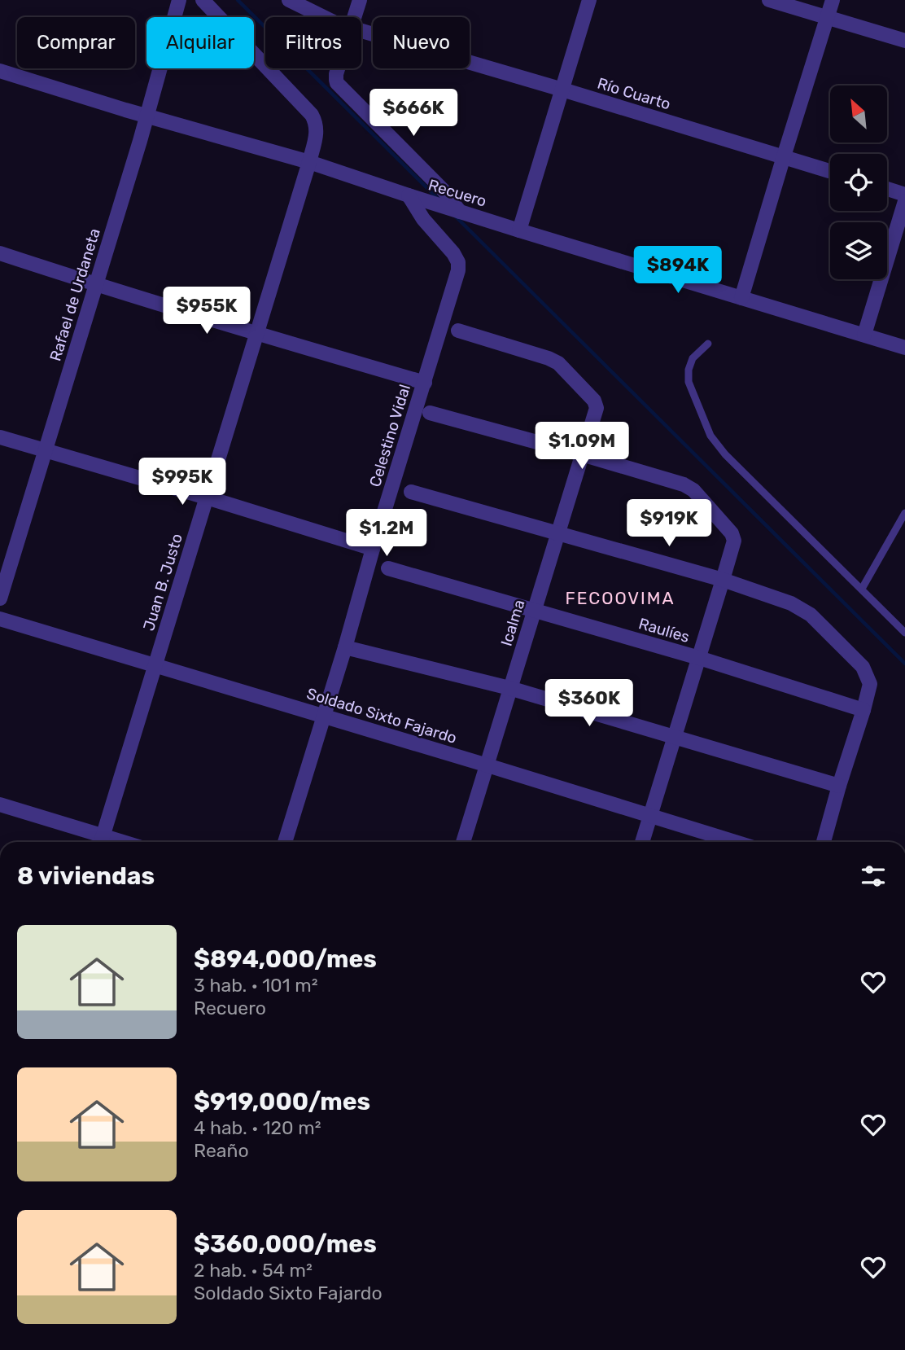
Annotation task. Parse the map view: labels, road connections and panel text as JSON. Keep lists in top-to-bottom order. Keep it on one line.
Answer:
{"streets":{"street":["Río Cuarto","Recuero","Rafael de Urdaneta","Celestino Vidal","Juan B. Justo","Icalma","Raulíes","Soldado Sixto Fajardo"]},"crossings":[["Recuero","Rafael de Urdaneta"],["Recuero","Celestino Vidal"],["Recuero","Juan B. Justo"],["Celestino Vidal","Soldado Sixto Fajardo"],["Juan B. Justo","Soldado Sixto Fajardo"],["Icalma","Raulíes"],["Icalma","Soldado Sixto Fajardo"]],"districts":["FECOOVIMA"],"north":"top left","page":{"chip":["Comprar","Alquilar","Filtros","Nuevo"],"price":["$666K","$894K","$955K","$1.09M","$995K","$919K","$1.2M","$360K"],"heading":"8 viviendas","list":[{"name":"$894,000/mes","note":"3 hab. · 101 m² · Recuero"},{"name":"$919,000/mes","note":"4 hab. · 120 m² · Reaño"},{"name":"$360,000/mes","note":"2 hab. · 54 m² · Soldado Sixto Fajardo"}]}}
